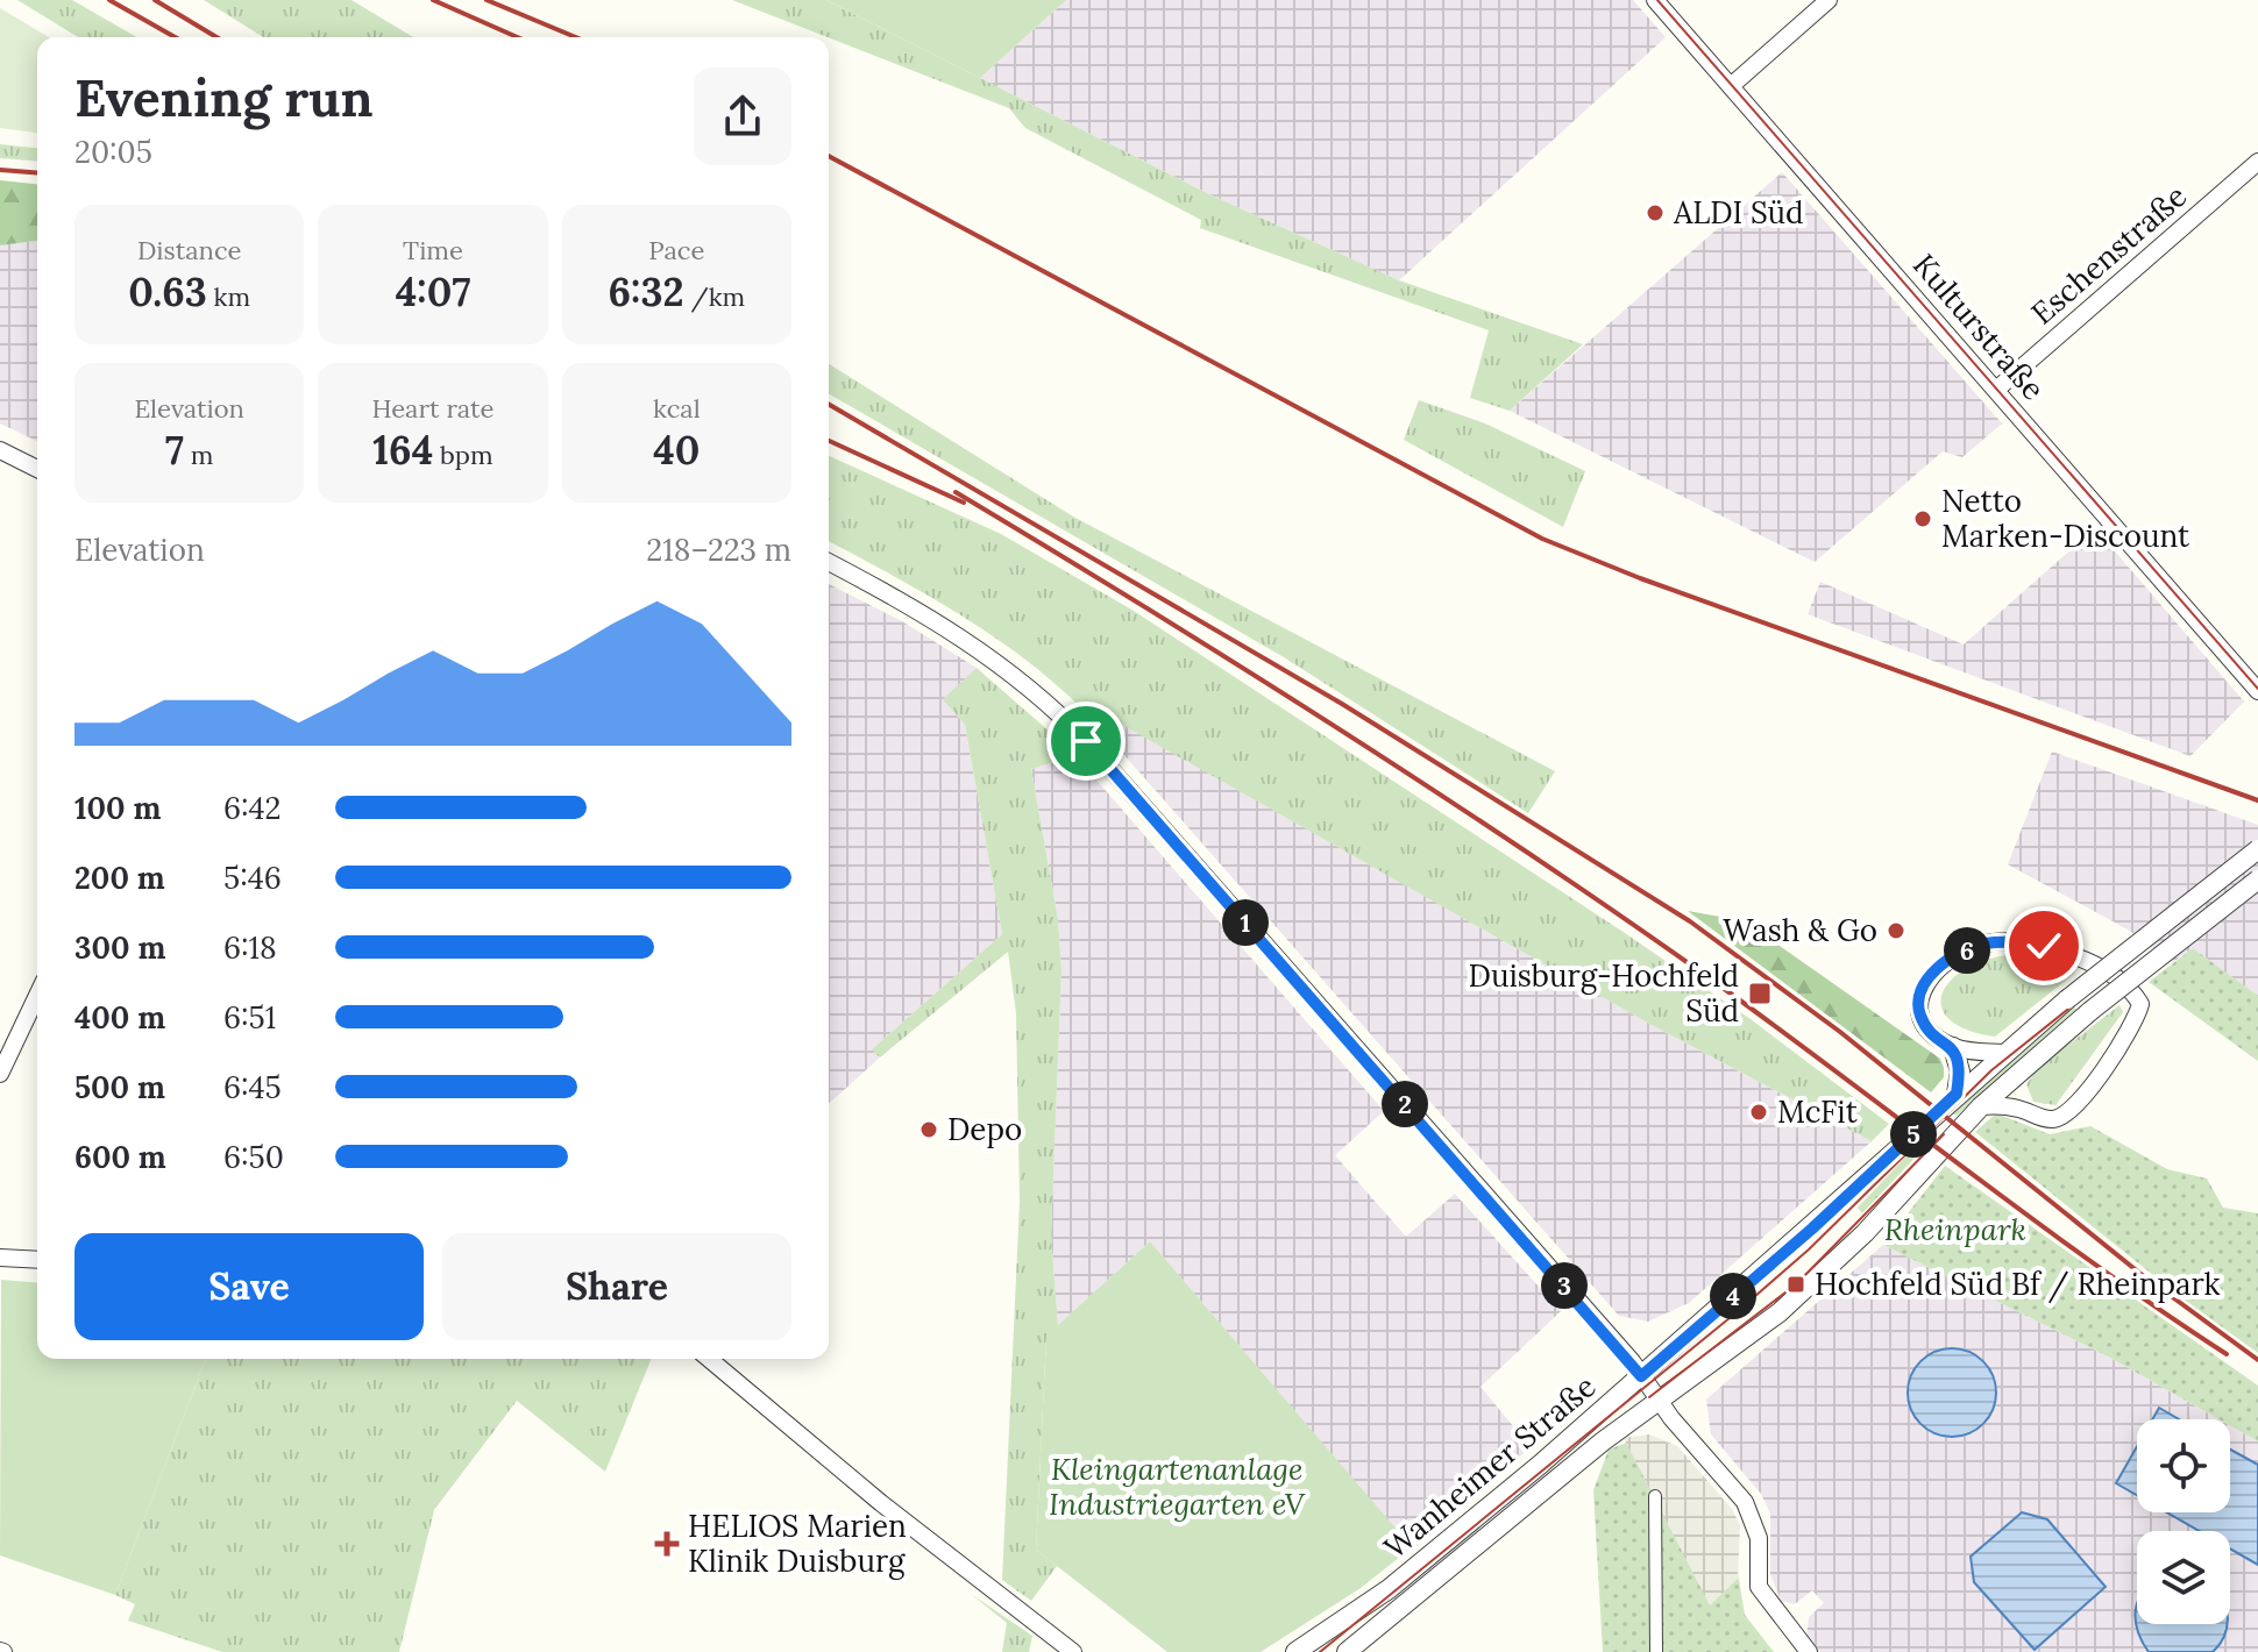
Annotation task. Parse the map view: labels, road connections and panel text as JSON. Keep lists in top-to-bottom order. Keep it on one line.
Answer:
{"streets":{"street":["Eschenstraße","Kulturstraße","Wanheimer Straße"]},"crossings":[["Eschenstraße","Kulturstraße"]],"parks":["Rheinpark","Kleingartenanlage Industriegarten eV"],"places":{"other":["ALDI Süd","Netto Marken-Discount","Wash & Go","McFit","Depo"],"transit":["Duisburg-Hochfeld Süd","Hochfeld Süd Bf / Rheinpark"],"health":["HELIOS Marien Klinik Duisburg"]},"page":{"heading":["Evening run","20:05"],"stats":[["Distance","0.63 km"],["Time","4:07"],["Pace","6:32 /km"],["Elevation","7 m"],["Heart rate","164 bpm"],["kcal","40"]],"chart":["Elevation","218–223 m"],"list":[{"name":"100 m","note":"6:42"},{"name":"200 m","note":"5:46"},{"name":"300 m","note":"6:18"},{"name":"400 m","note":"6:51"},{"name":"500 m","note":"6:45"},{"name":"600 m","note":"6:50"}],"pins":["1","6","2","5","3","4"],"buttons":["Save","Share"]}}
